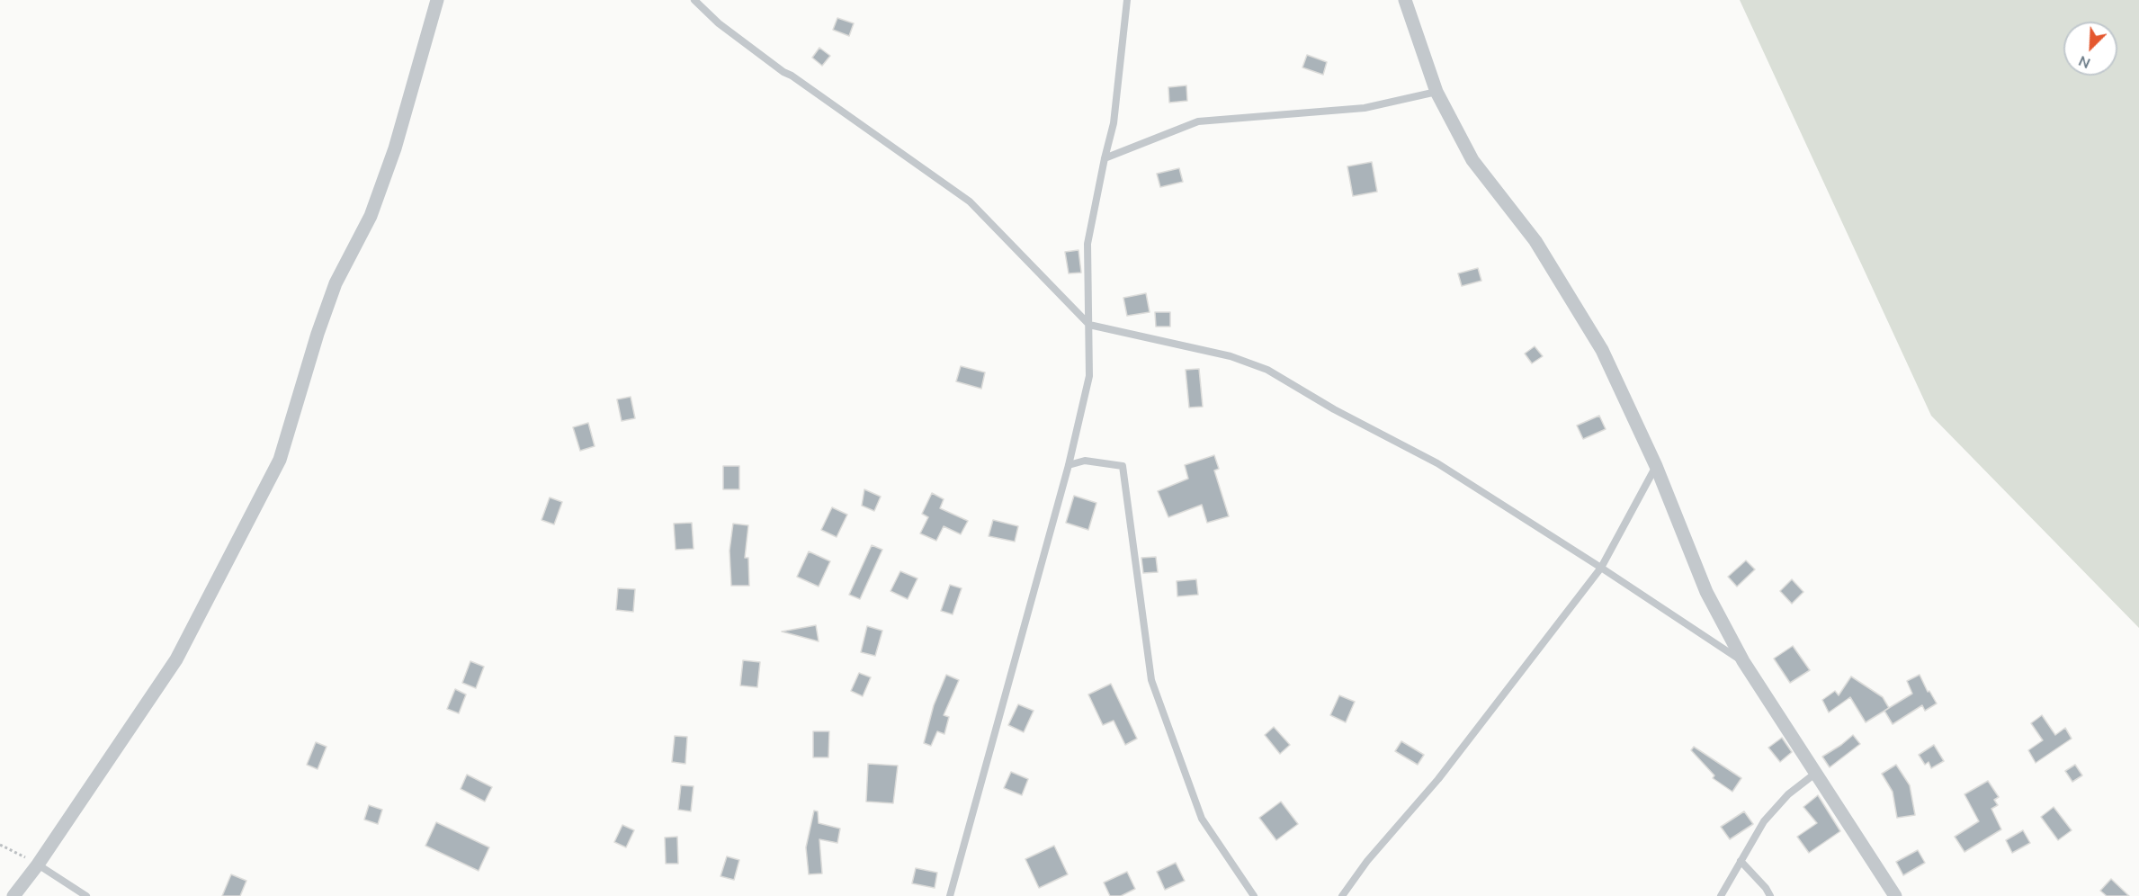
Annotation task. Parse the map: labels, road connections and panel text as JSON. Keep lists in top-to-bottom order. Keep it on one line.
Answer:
{"north":"bottom left"}
